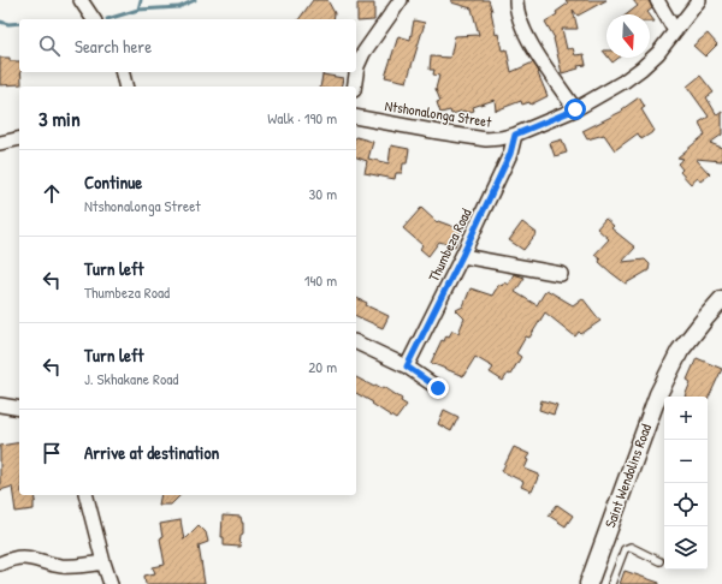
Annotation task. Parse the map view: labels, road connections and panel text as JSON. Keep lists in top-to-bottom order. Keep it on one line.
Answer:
{"streets":{"street":["Ntshonalonga Street","Thumbeza Road","Saint Wendolins Road"]},"crossings":[["Ntshonalonga Street","Thumbeza Road"]],"north":"bottom","page":{"search":"Search here","heading":["3 min","Walk · 190 m"],"list":[["Continue","Ntshonalonga Street","30 m"],["Turn left","Thumbeza Road","140 m"],["Turn left","J. Skhakane Road","20 m"],"Arrive at destination"],"map_buttons":["+","−"]}}
